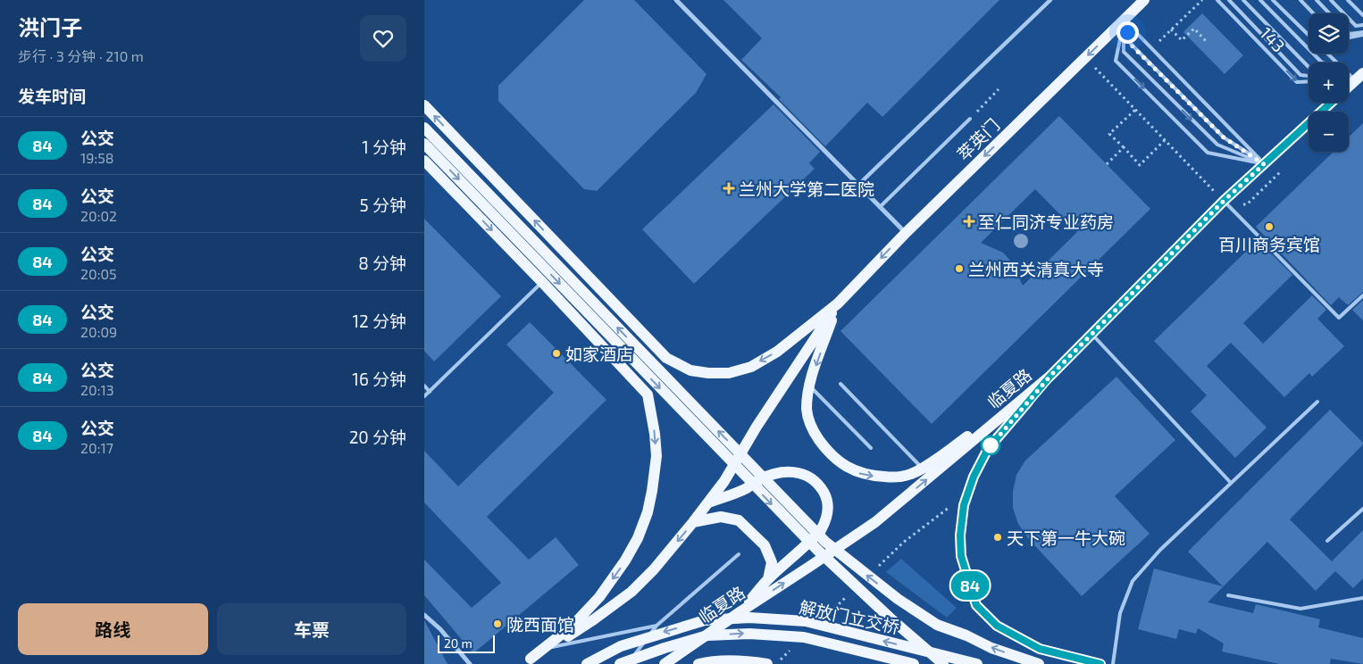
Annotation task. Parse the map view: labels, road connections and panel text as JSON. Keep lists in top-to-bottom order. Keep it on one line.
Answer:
{"streets":{"main road":["萃英门","临夏路","解放门立交桥"],"lane":["143"]},"one_way":["萃英门"],"places":{"health":["兰州大学第二医院","至仁同济专业药房"],"other":["百川商务宾馆","兰州西关清真大寺","如家酒店","天下第一牛大碗","陇西面馆"]},"lines":["bus line 84"],"scale_bar":"20 m","page":{"heading":[["洪门子","步行 · 3 分钟 · 210 m"],"发车时间"],"on_map":"84","map_buttons":["+","−"],"list":[{"mark":"84","name":"公交","note":"19:58","value":"1 分钟"},{"mark":"84","name":"公交","note":"20:02","value":"5 分钟"},{"mark":"84","name":"公交","note":"20:05","value":"8 分钟"},{"mark":"84","name":"公交","note":"20:09","value":"12 分钟"},{"mark":"84","name":"公交","note":"20:13","value":"16 分钟"},{"mark":"84","name":"公交","note":"20:17","value":"20 分钟"}],"buttons":["路线","车票"],"scale":"20 m"}}
